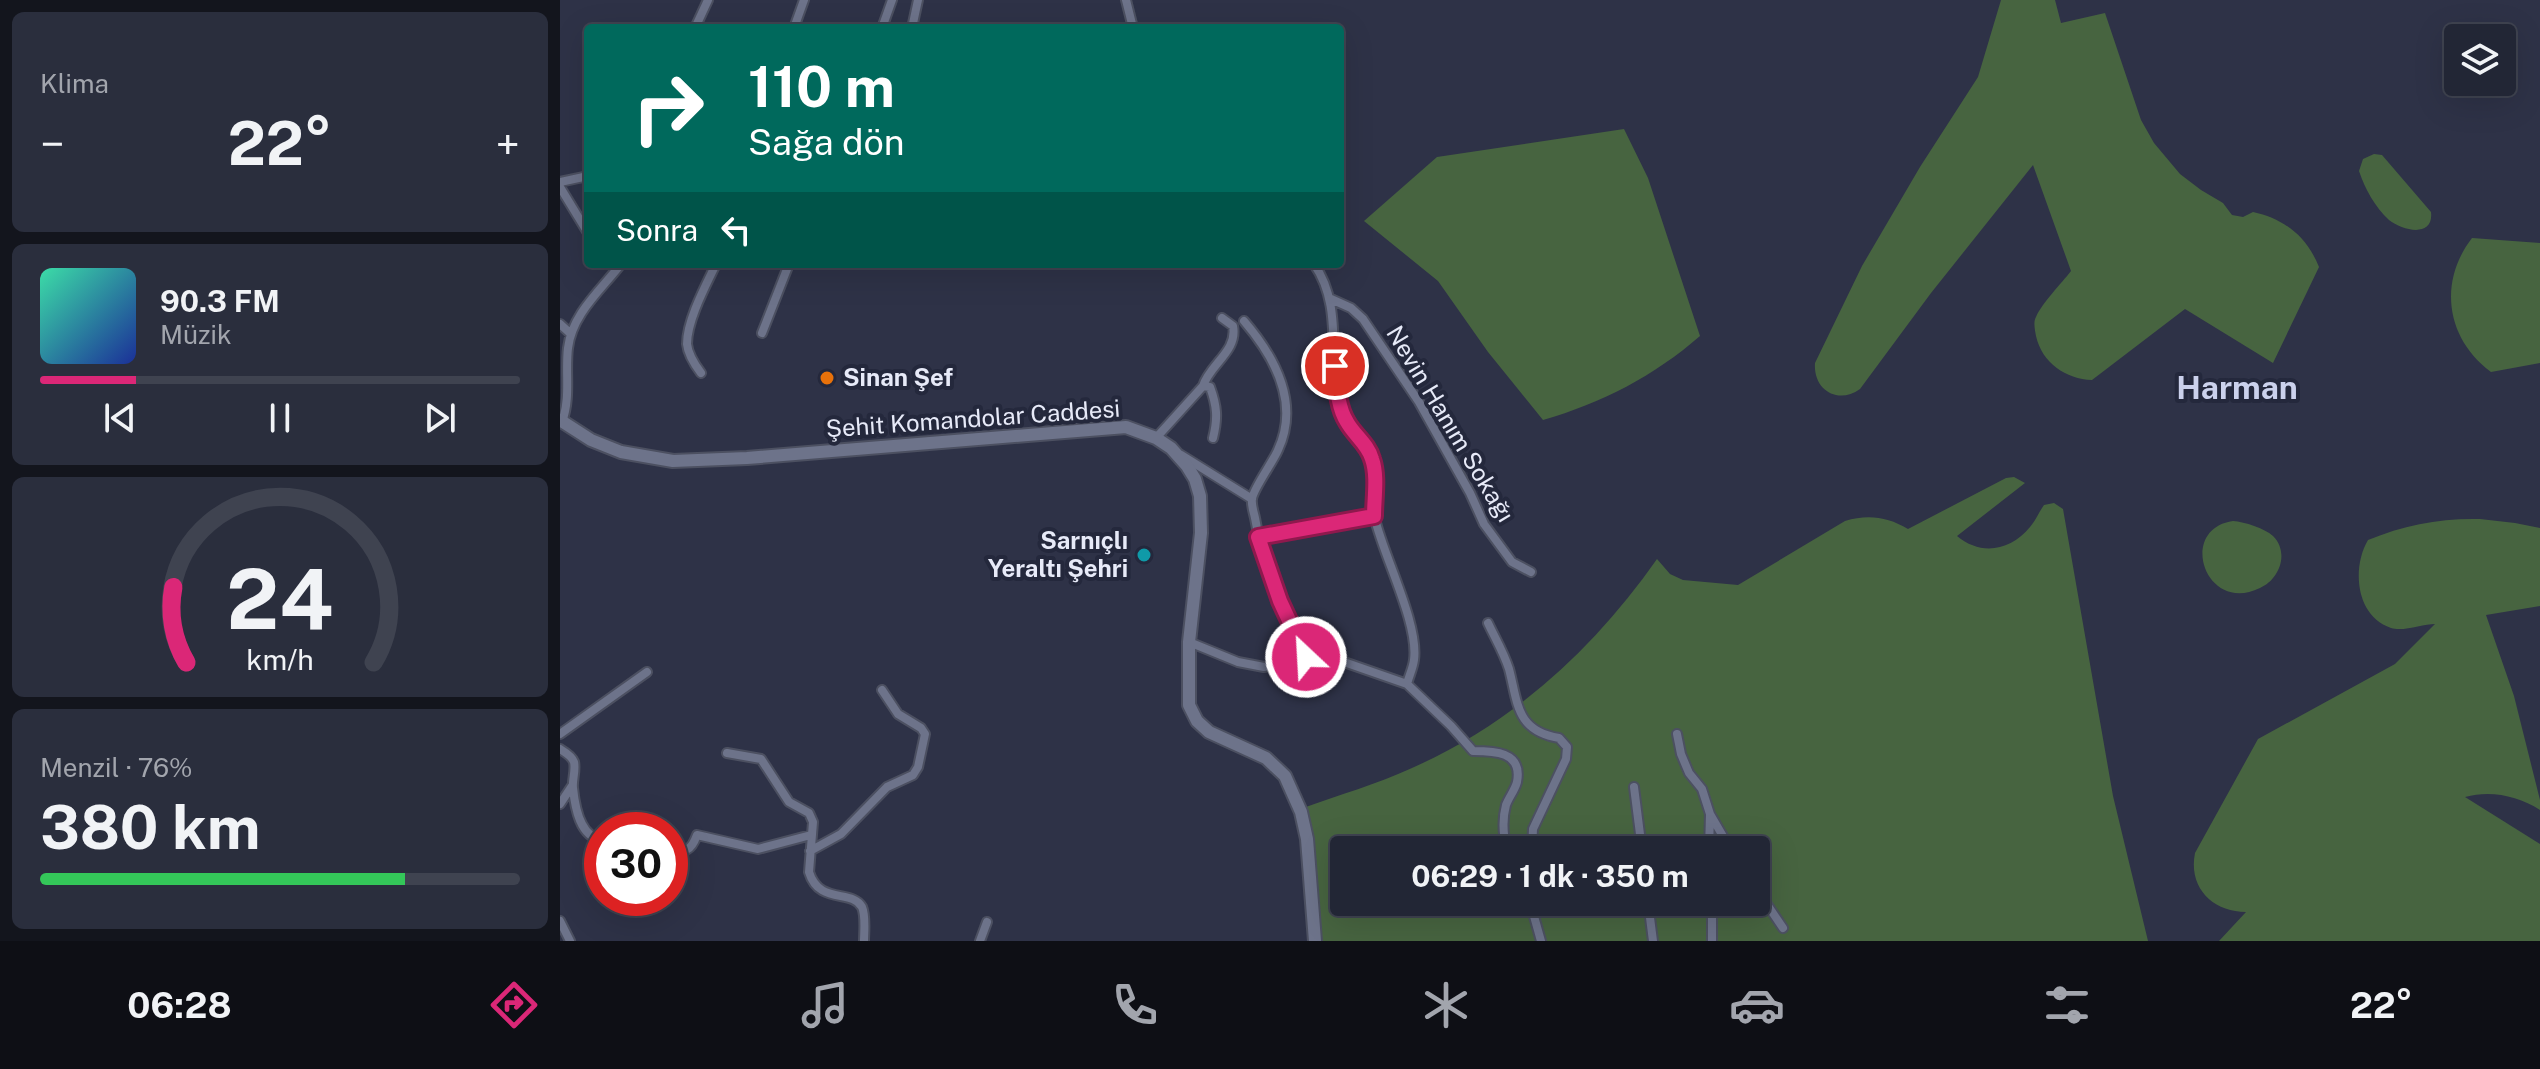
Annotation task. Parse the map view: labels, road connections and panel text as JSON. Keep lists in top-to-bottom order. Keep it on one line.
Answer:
{"streets":{"main road":["Şehit Komandolar Caddesi"],"street":["Nevin Hanım Sokağı"]},"districts":["Harman"],"places":["Sinan Şef","Sarnıçlı Yeraltı Şehri"],"page":{"tile":["Klima",["Menzil · 76%","380 km"]],"turn":["110 m","Sağa dön"],"heat":["−","22°","+"],"then":"Sonra","song":["90.3 FM","Müzik"],"limit":"30","trip":"06:29 · 1 dk · 350 m","tabs":["06:28","22°"],"gauge":["24","km/h"]}}
